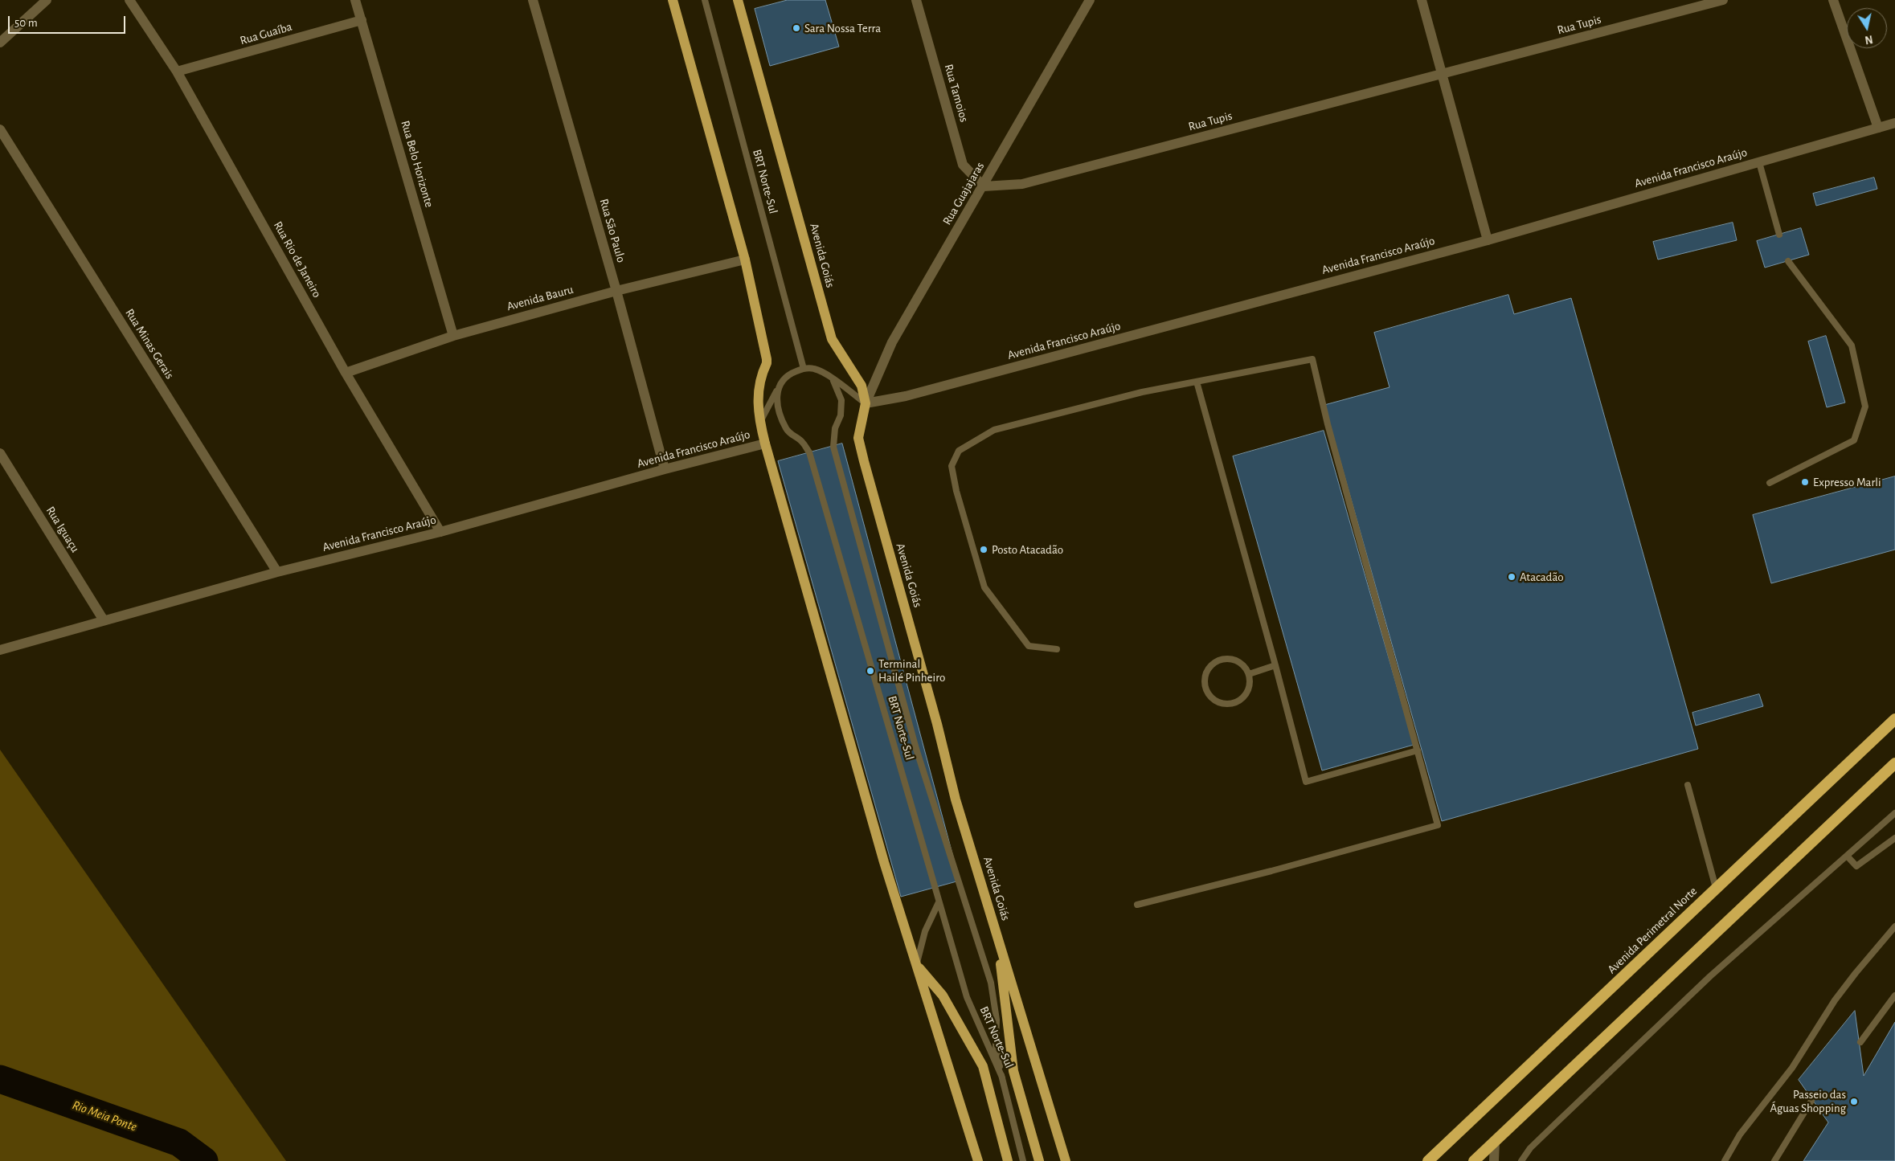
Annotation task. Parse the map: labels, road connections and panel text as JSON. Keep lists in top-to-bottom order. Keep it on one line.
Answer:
{"streets":{"highway":["Avenida Perimetral Norte"],"main road":["Avenida Goiás"],"street":["Rua Tupis","Rua Guaíba","Rua Tamoios","Rua Belo Horizonte","Avenida Francisco Araújo","Rua Guajajaras","Rua São Paulo","Rua Rio de Janeiro","Avenida Bauru","Rua Minas Gerais","Rua Iguaçu"],"lane":["BRT Norte-Sul"]},"crossings":[["Rua Tupis","Rua Tamoios"],["Rua Tupis","Rua Guajajaras"],["Rua Guaíba","Rua Belo Horizonte"],["Rua Guaíba","Rua Rio de Janeiro"],["Rua Tamoios","Rua Guajajaras"],["Rua Belo Horizonte","Avenida Bauru"],["Avenida Francisco Araújo","Rua Guajajaras"],["Avenida Francisco Araújo","Rua São Paulo"],["Avenida Francisco Araújo","Avenida Goiás"],["Avenida Francisco Araújo","Rua Rio de Janeiro"],["Avenida Francisco Araújo","Rua Minas Gerais"],["Avenida Francisco Araújo","Rua Iguaçu"],["Rua Guajajaras","Avenida Goiás"],["Rua São Paulo","Avenida Bauru"],["Rua Rio de Janeiro","Avenida Bauru"]],"water":["Rio Meia Ponte"],"places":["Sara Nossa Terra","Expresso Marli","Posto Atacadão","Atacadão","Terminal Hailé Pinheiro","Passeio das Águas Shopping"],"scale_bar":"50 m","north":"bottom"}
